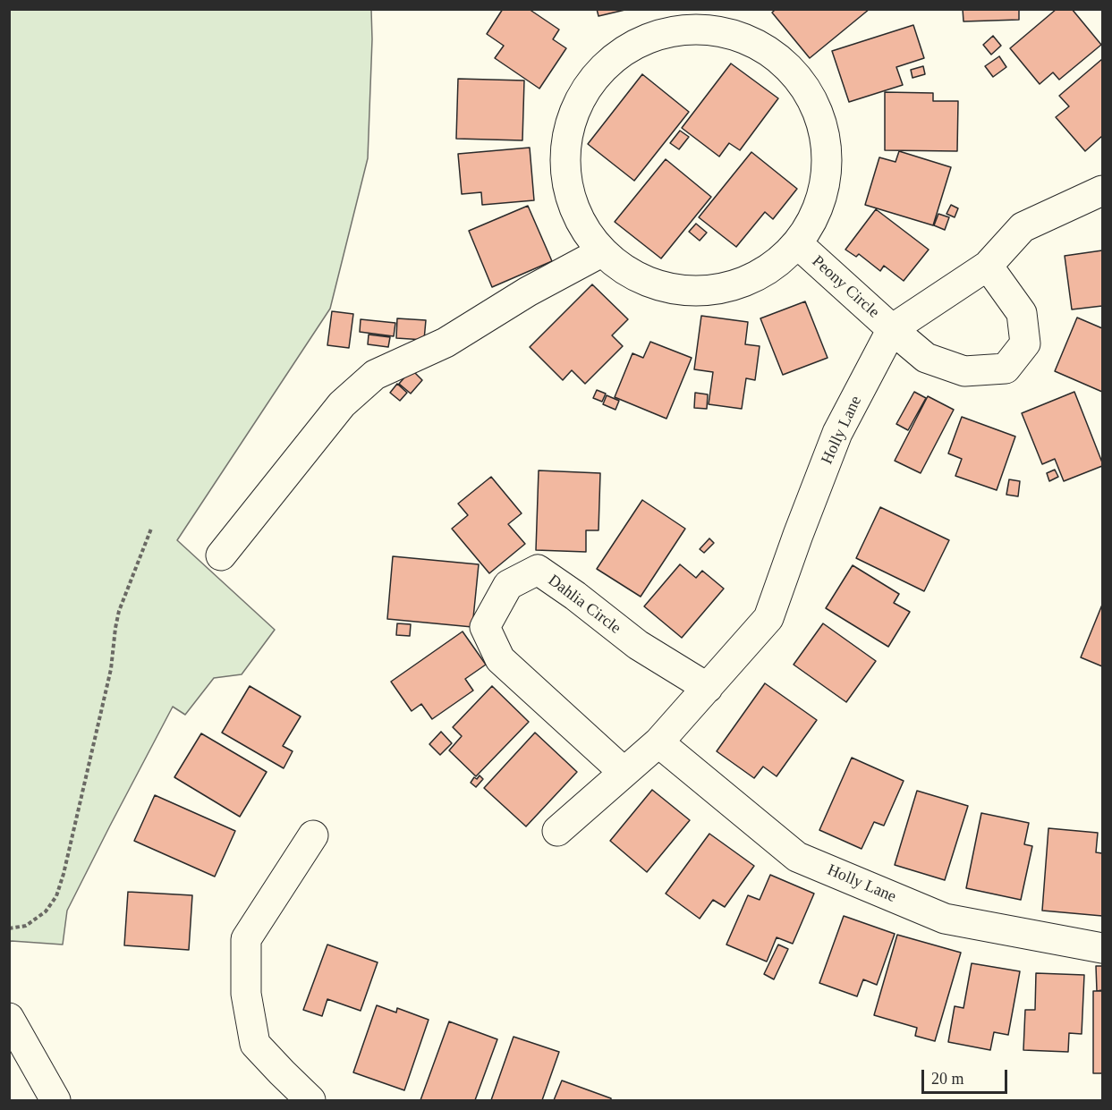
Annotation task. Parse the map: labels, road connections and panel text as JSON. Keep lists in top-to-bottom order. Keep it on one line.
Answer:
{"streets":{"street":["Peony Circle","Holly Lane","Dahlia Circle"]},"crossings":[["Peony Circle","Holly Lane"],["Holly Lane","Dahlia Circle"]],"scale_bar":"20 m"}
